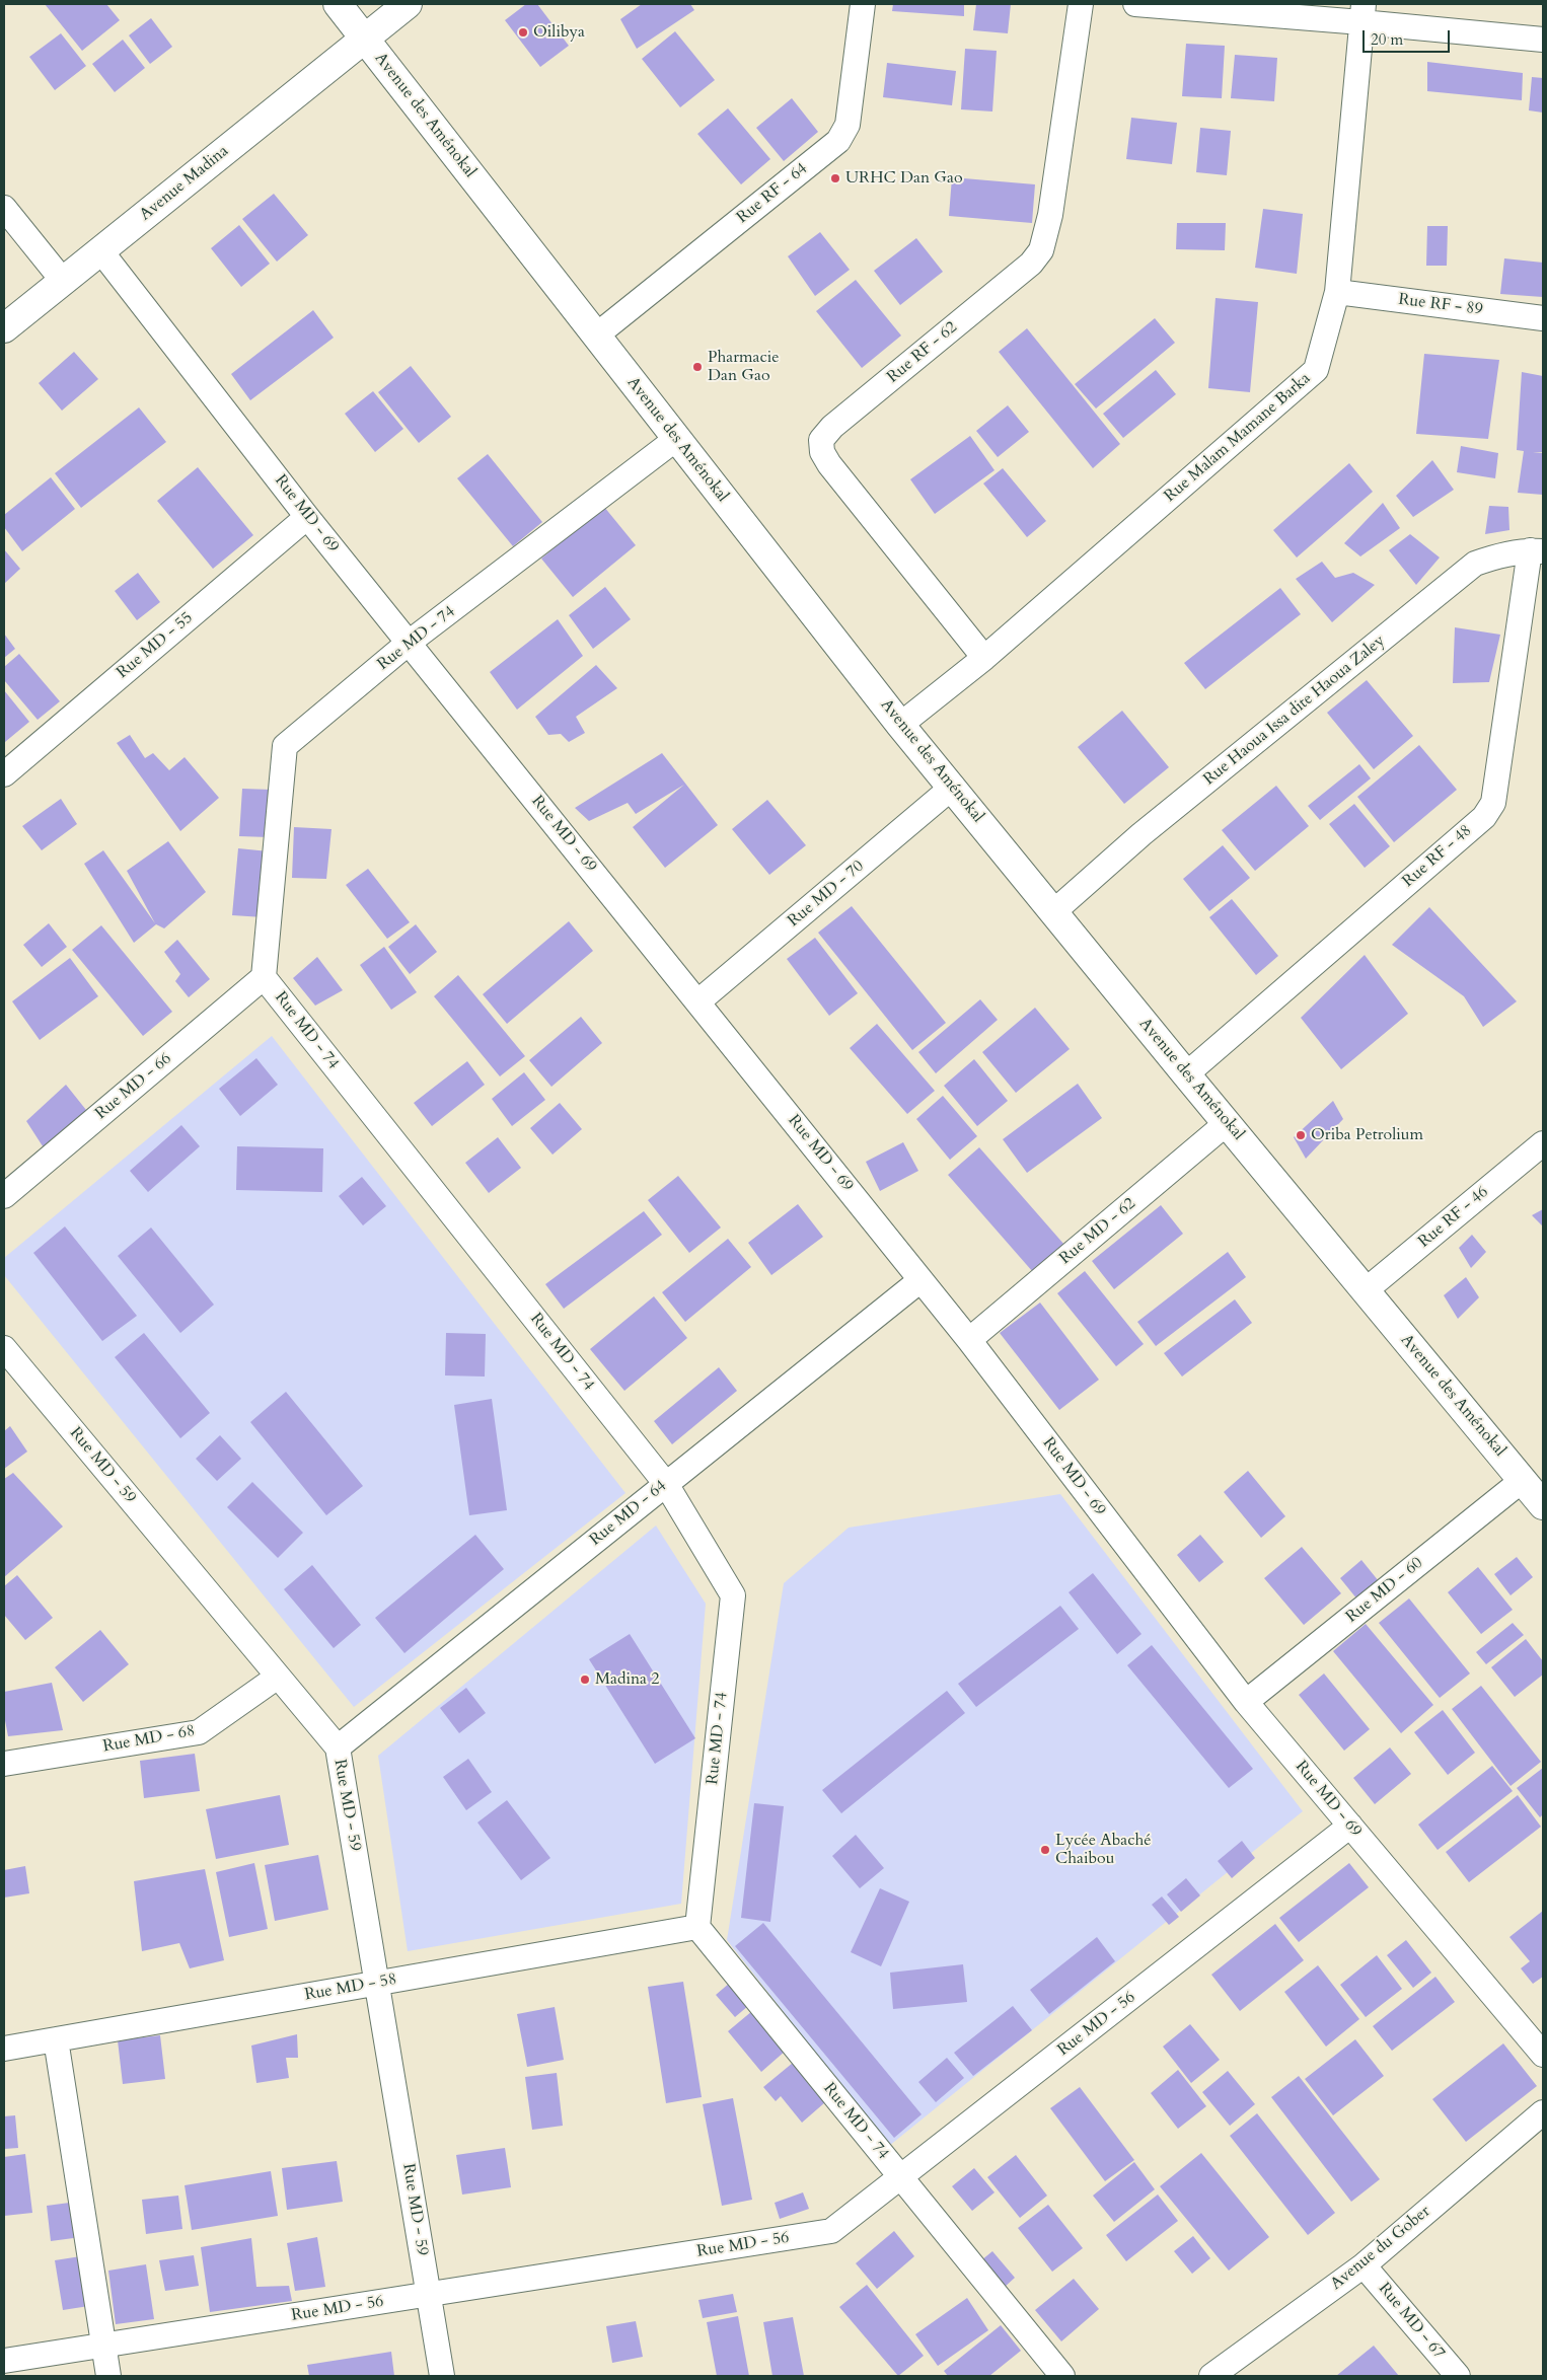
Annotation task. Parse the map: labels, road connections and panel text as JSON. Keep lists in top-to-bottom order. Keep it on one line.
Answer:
{"streets":{"main road":["Avenue des Aménokal","Avenue Madina"],"street":["Rue RF - 64","Rue RF - 89","Rue RF - 62","Rue Malam Mamane Barka","Rue MD - 69","Rue MD - 74","Rue MD - 55","Rue Haoua Issa dite Haoua Zaley","Rue RF - 48","Rue MD - 70","Rue MD - 66","Rue RF - 46","Rue MD - 62","Rue MD - 59","Rue MD - 64","Rue MD - 60","Rue MD - 68","Rue MD - 58","Rue MD - 56","Avenue du Gober","Rue MD - 67"]},"crossings":[["Avenue des Aménokal","Avenue Madina"],["Avenue des Aménokal","Rue RF - 64"],["Avenue des Aménokal","Rue Malam Mamane Barka"],["Avenue des Aménokal","Rue MD - 74"],["Avenue des Aménokal","Rue RF - 48"],["Avenue des Aménokal","Rue MD - 70"],["Avenue des Aménokal","Rue RF - 46"],["Avenue des Aménokal","Rue MD - 62"],["Avenue des Aménokal","Rue MD - 60"],["Avenue Madina","Rue MD - 69"],["Rue RF - 89","Rue Malam Mamane Barka"],["Rue RF - 62","Rue Malam Mamane Barka"],["Rue MD - 69","Rue MD - 74"],["Rue MD - 69","Rue MD - 55"],["Rue MD - 69","Rue MD - 70"],["Rue MD - 69","Rue MD - 62"],["Rue MD - 69","Rue MD - 64"],["Rue MD - 69","Rue MD - 60"],["Rue MD - 69","Rue MD - 56"],["Rue MD - 74","Rue MD - 66"],["Rue MD - 74","Rue MD - 64"],["Rue MD - 74","Rue MD - 58"],["Rue MD - 74","Rue MD - 56"],["Rue Haoua Issa dite Haoua Zaley","Rue RF - 48"],["Rue MD - 59","Rue MD - 64"],["Rue MD - 59","Rue MD - 68"],["Rue MD - 59","Rue MD - 58"],["Rue MD - 59","Rue MD - 56"],["Avenue du Gober","Rue MD - 67"]],"places":["Oilibya","URHC Dan Gao","Pharmacie Dan Gao","Oriba Petrolium","Madina 2","Lycée Abaché Chaibou"],"scale_bar":"20 m"}
